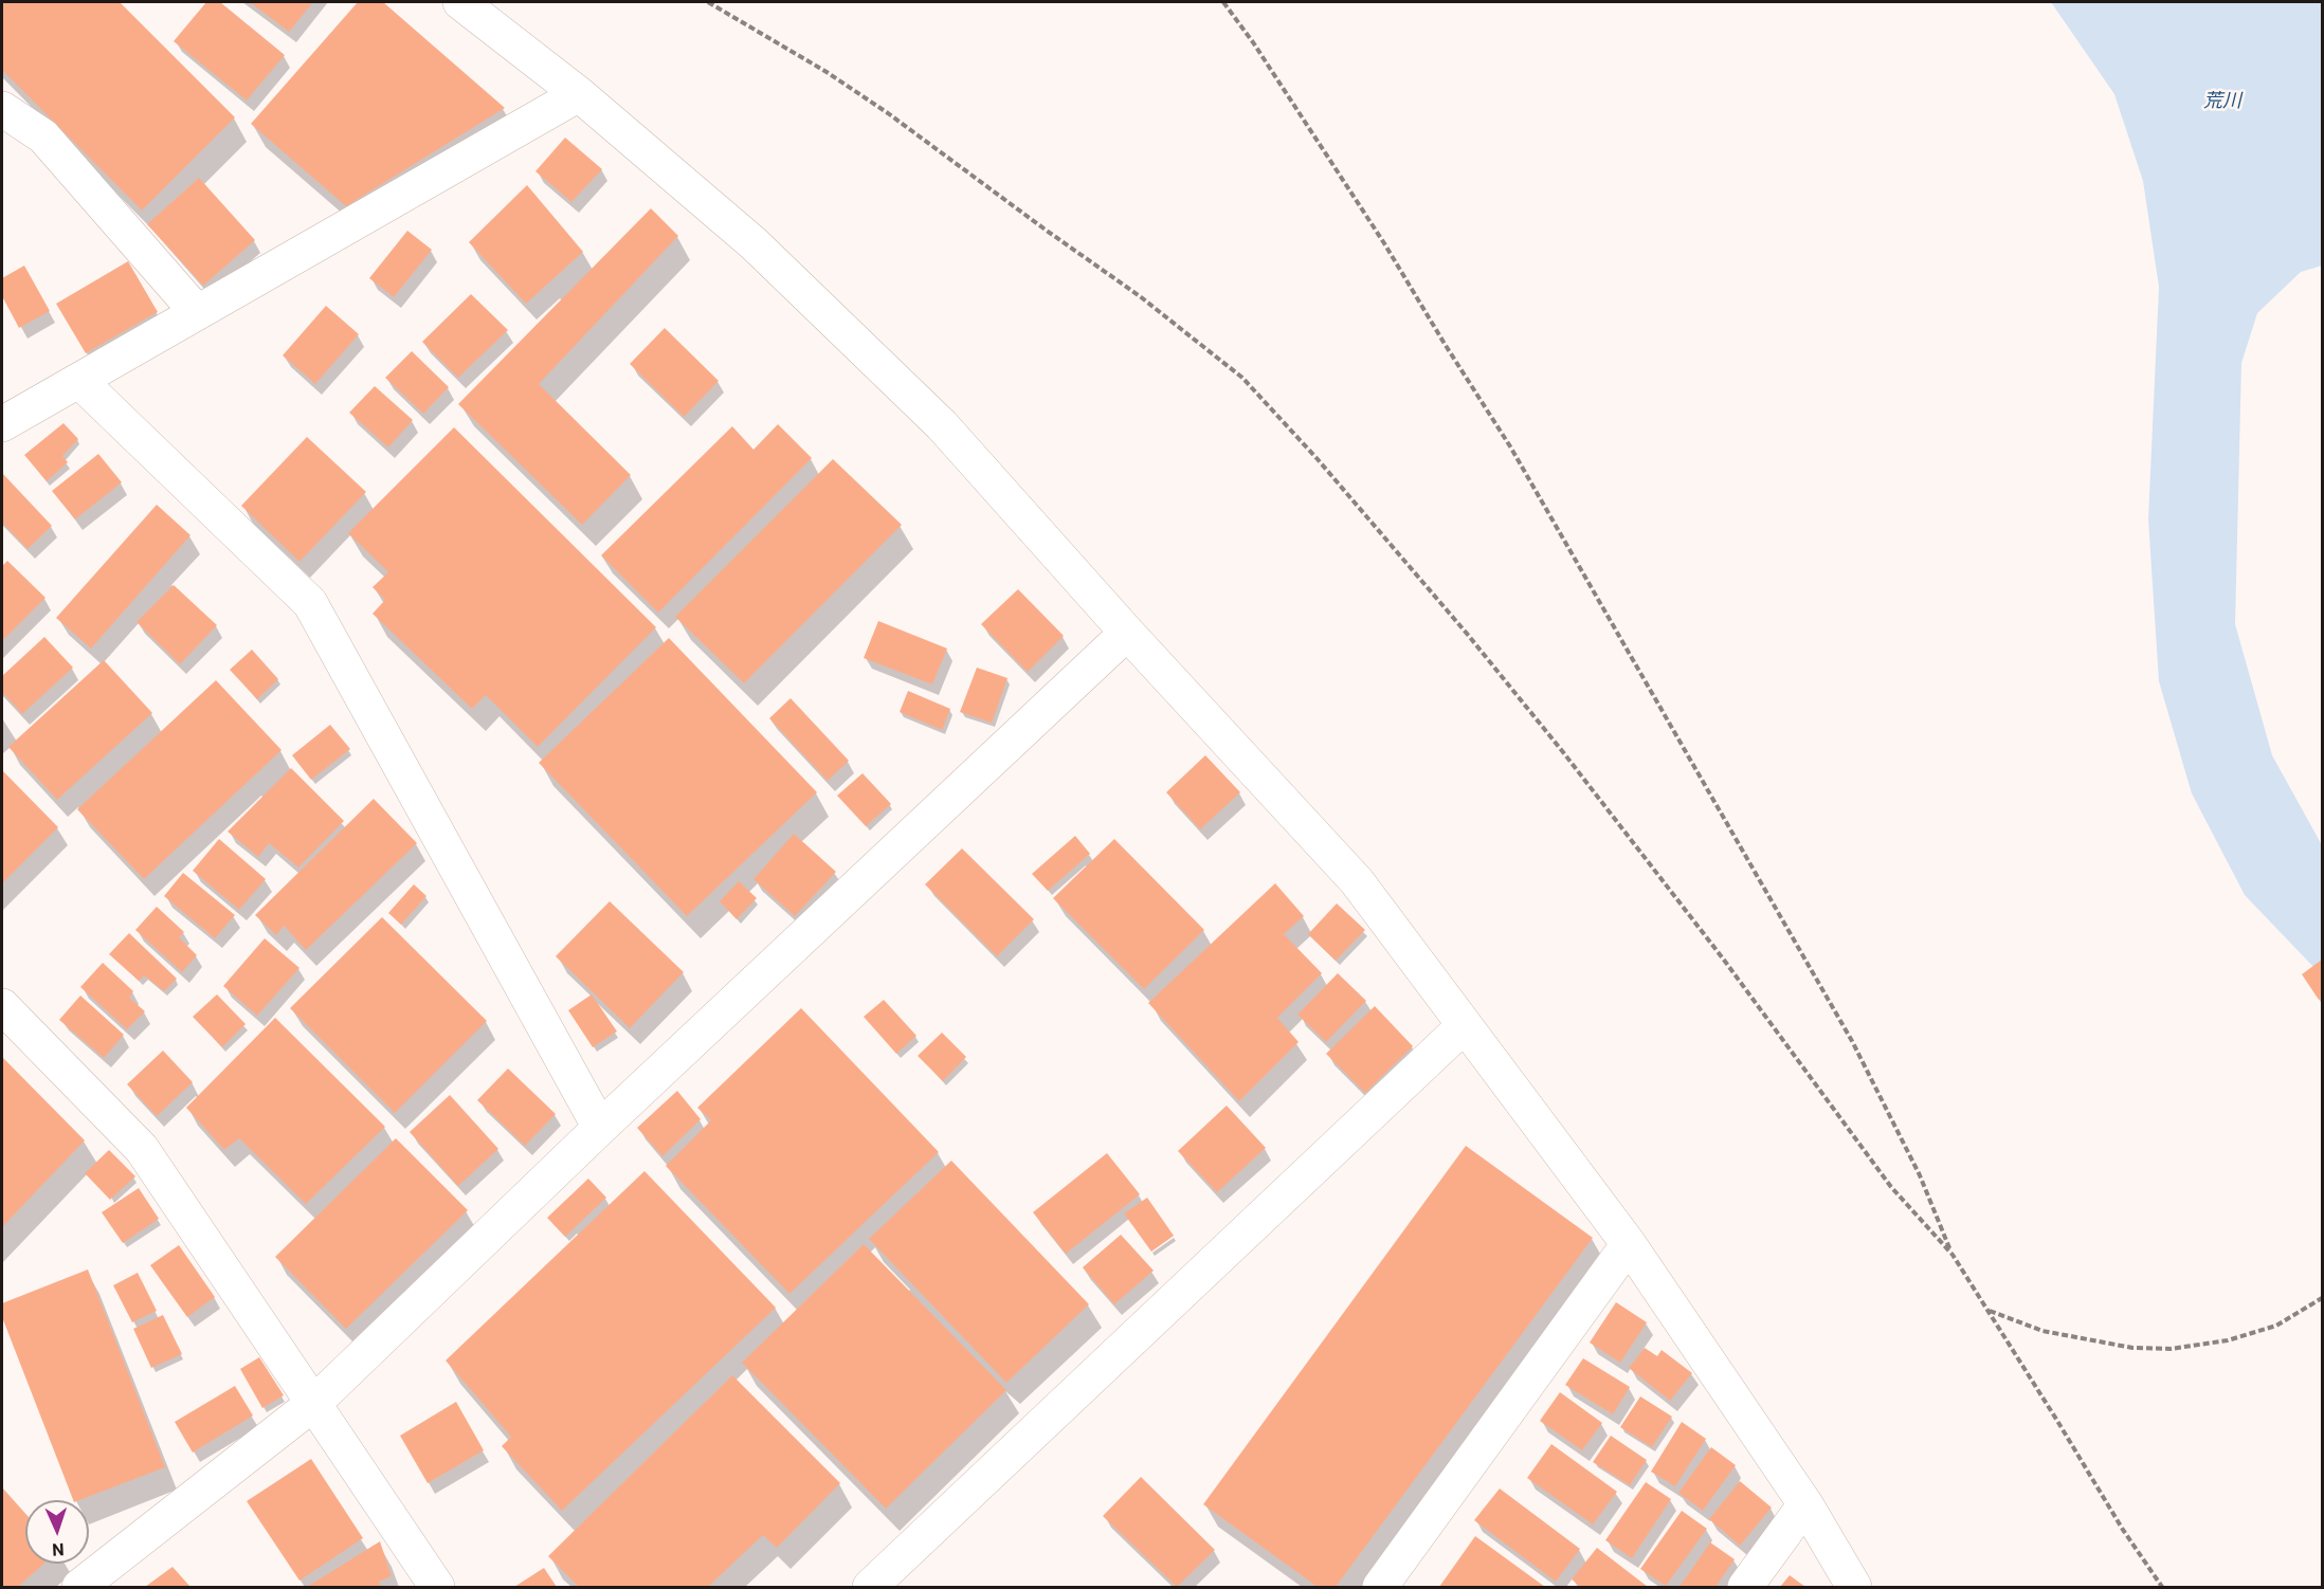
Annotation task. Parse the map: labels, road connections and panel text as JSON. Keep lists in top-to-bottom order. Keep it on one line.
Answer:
{"water":["荒川"],"north":"bottom"}
